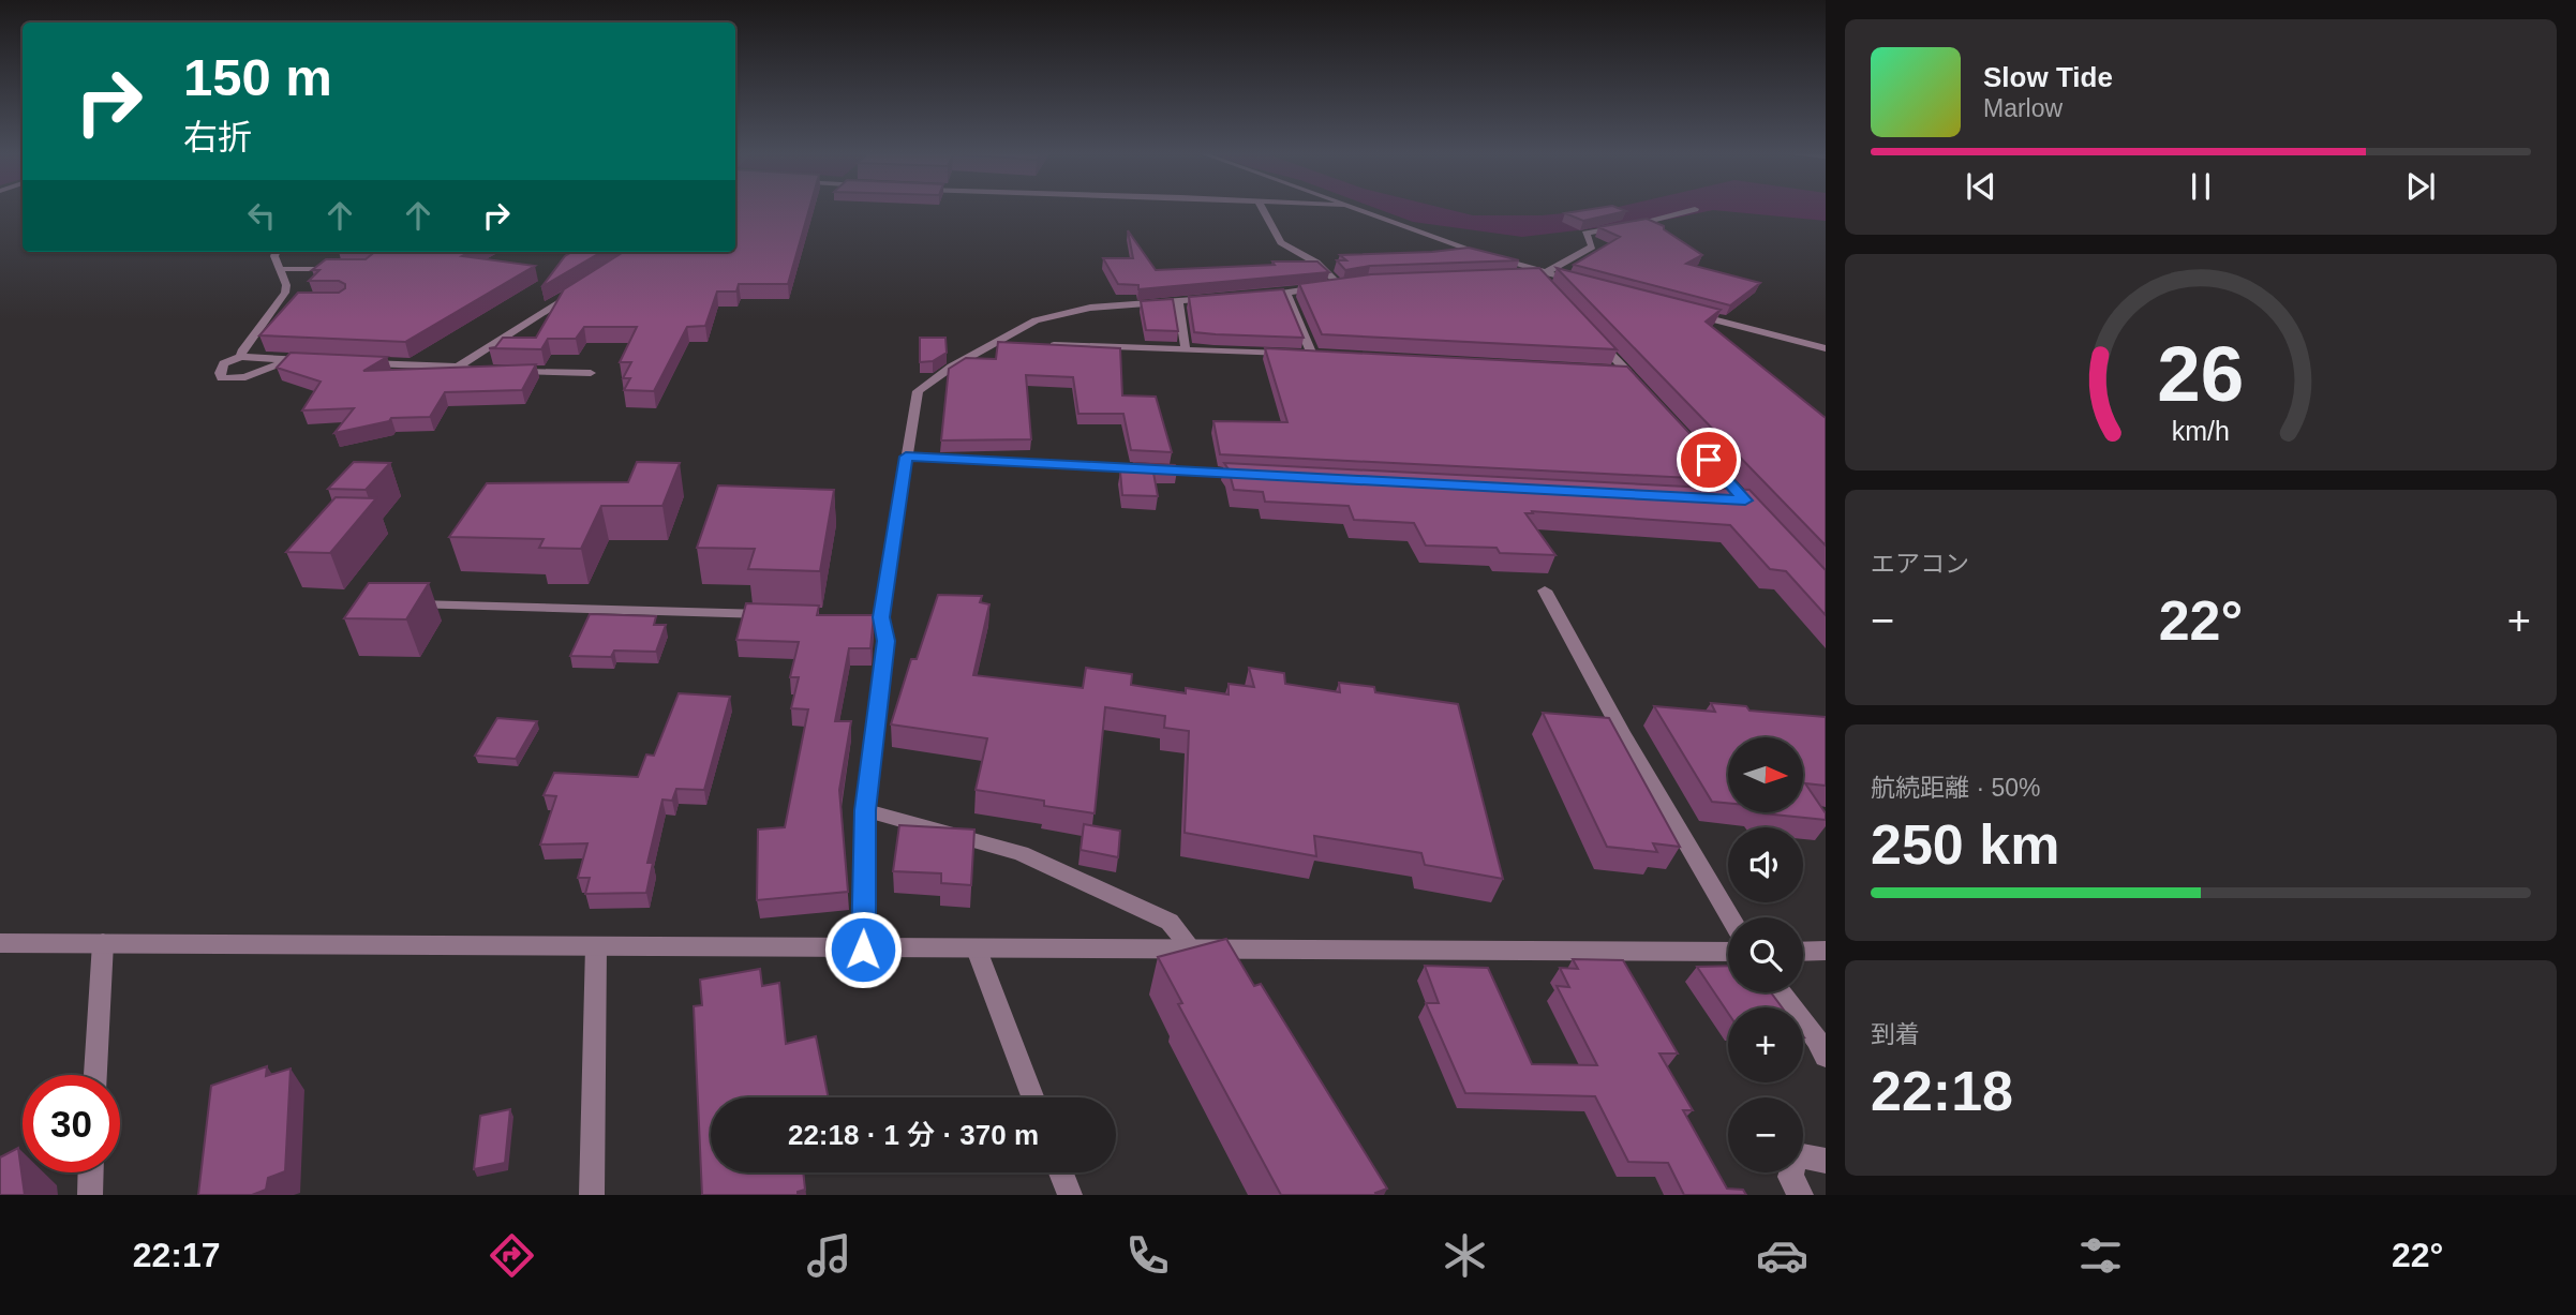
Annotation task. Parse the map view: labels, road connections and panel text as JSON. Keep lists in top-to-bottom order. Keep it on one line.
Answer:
{"north":"right","page":{"turn":["150 m","右折"],"song":["Slow Tide","Marlow"],"tile":["エアコン",["航続距離 · 50%","250 km"],["到着","22:18"]],"heat":["−","22°","+"],"map_buttons":["+","−"],"limit":"30","trip":"22:18 · 1 分 · 370 m","tabs":["22:17","22°"],"gauge":["26","km/h"]}}
